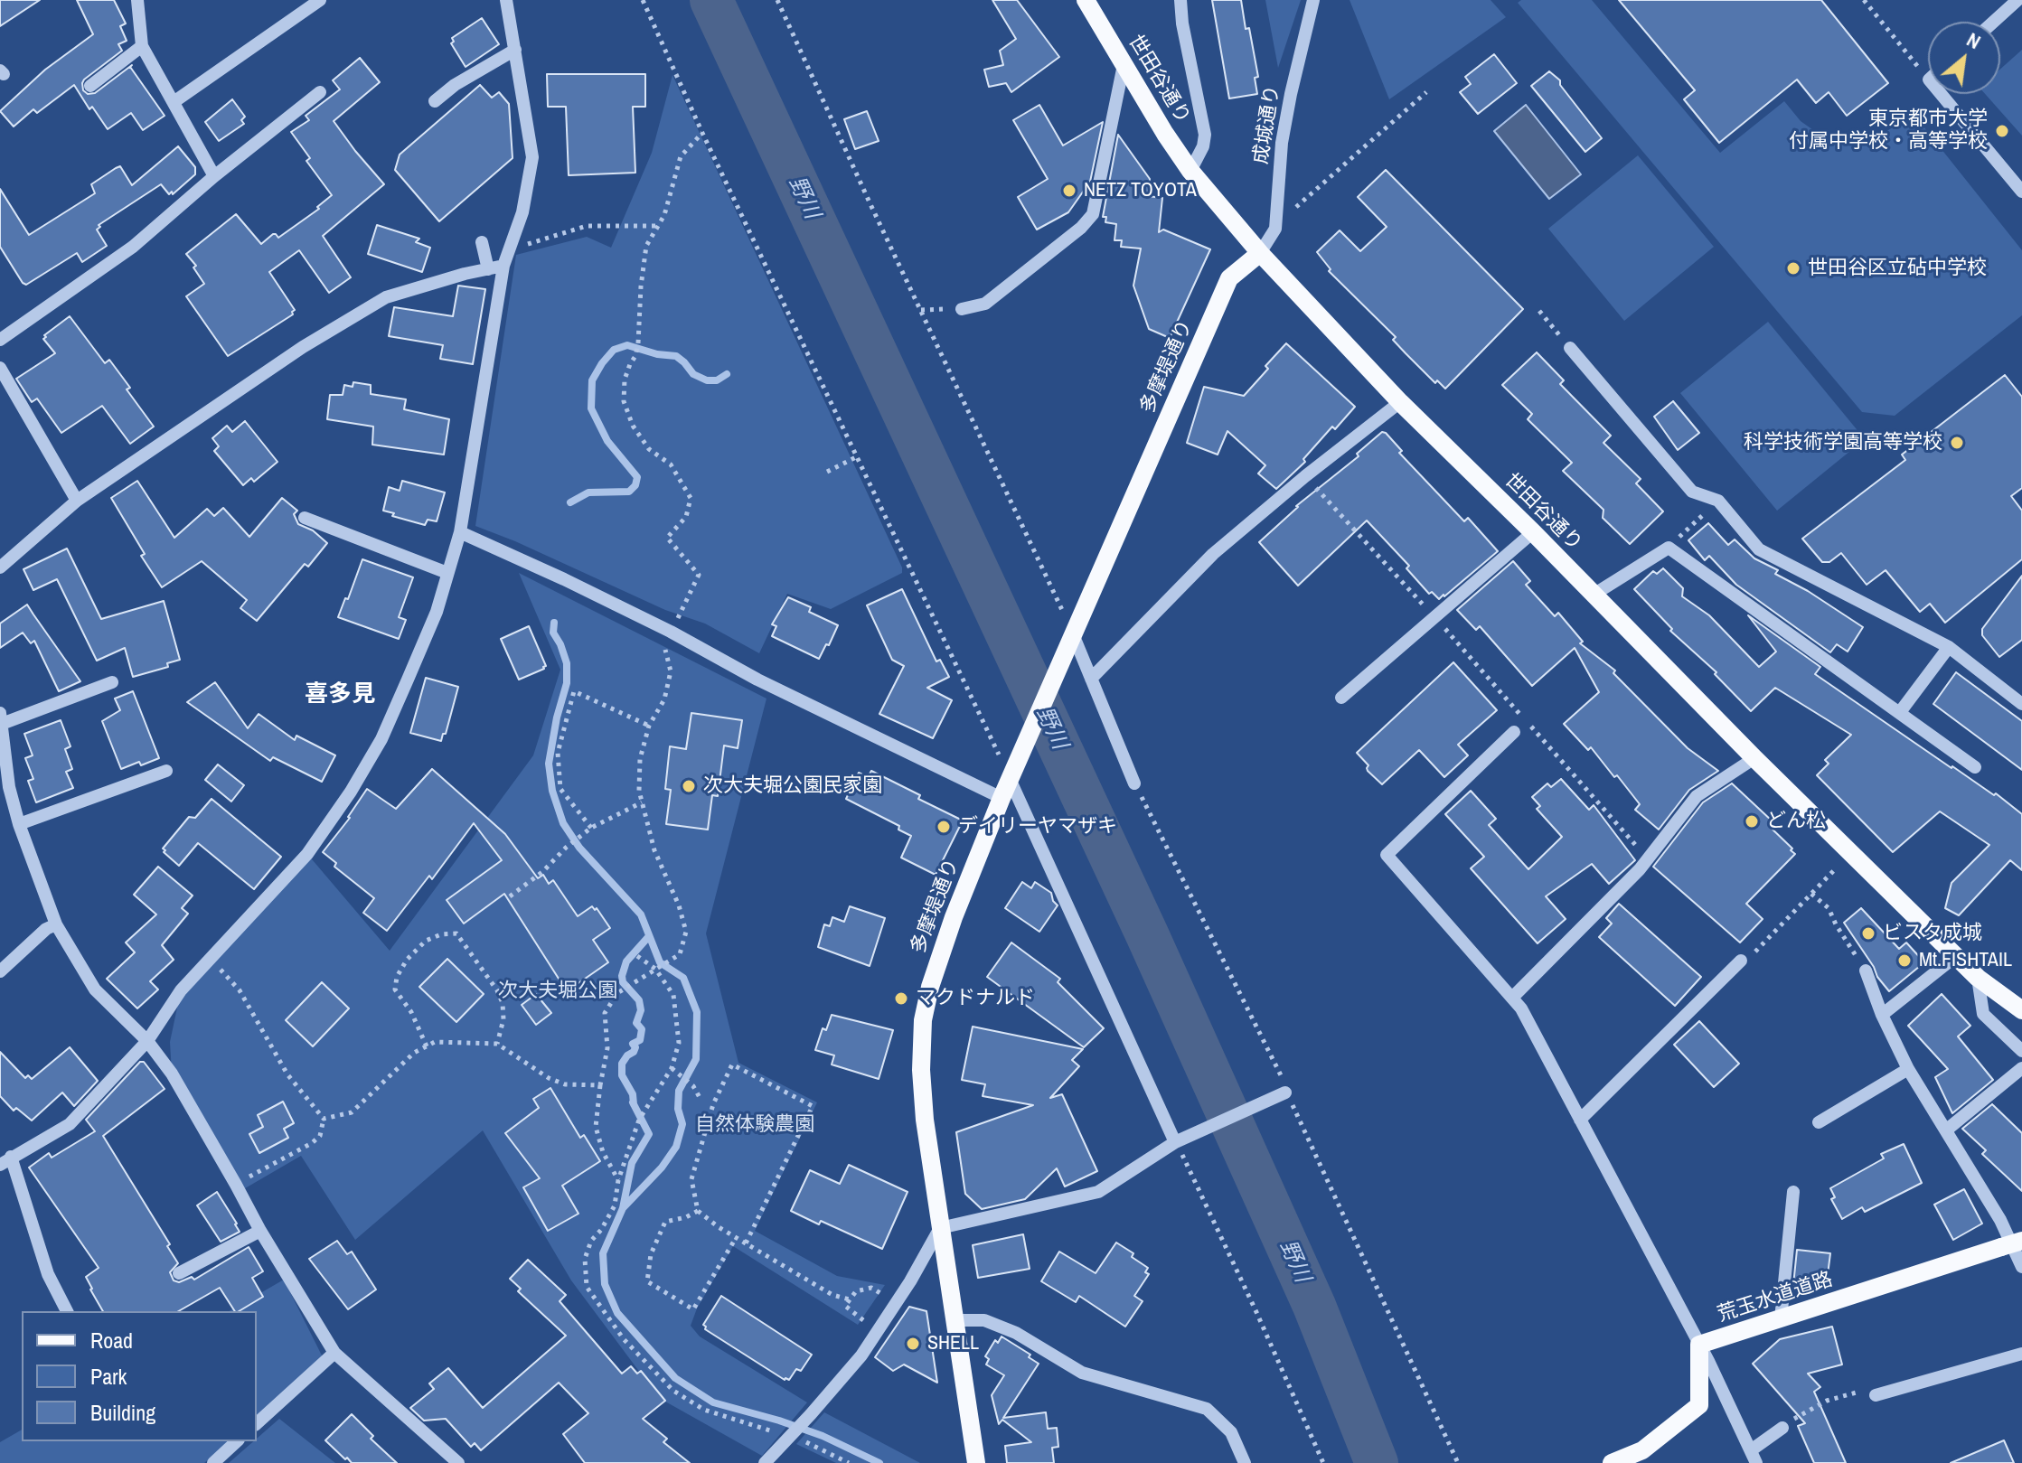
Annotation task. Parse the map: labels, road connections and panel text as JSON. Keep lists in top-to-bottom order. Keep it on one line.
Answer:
{"streets":{"main road":["世田谷通り","多摩堤通り","荒玉水道道路"],"street":["成城通り"]},"crossings":[["世田谷通り","成城通り"],["世田谷通り","多摩堤通り"],["成城通り","多摩堤通り"]],"districts":["喜多見"],"water":["野川"],"parks":["次大夫堀公園","自然体験農園"],"places":["東京都市大学 付属中学校・高等学校","NETZ TOYOTA","世田谷区立砧中学校","科学技術学園高等学校","次大夫堀公園民家園","どん松","デイリーヤマザキ","ビスタ成城","Mt.FISHTAIL","マクドナルド","SHELL"],"legend":["Road","Park","Building"],"north":"top right"}
